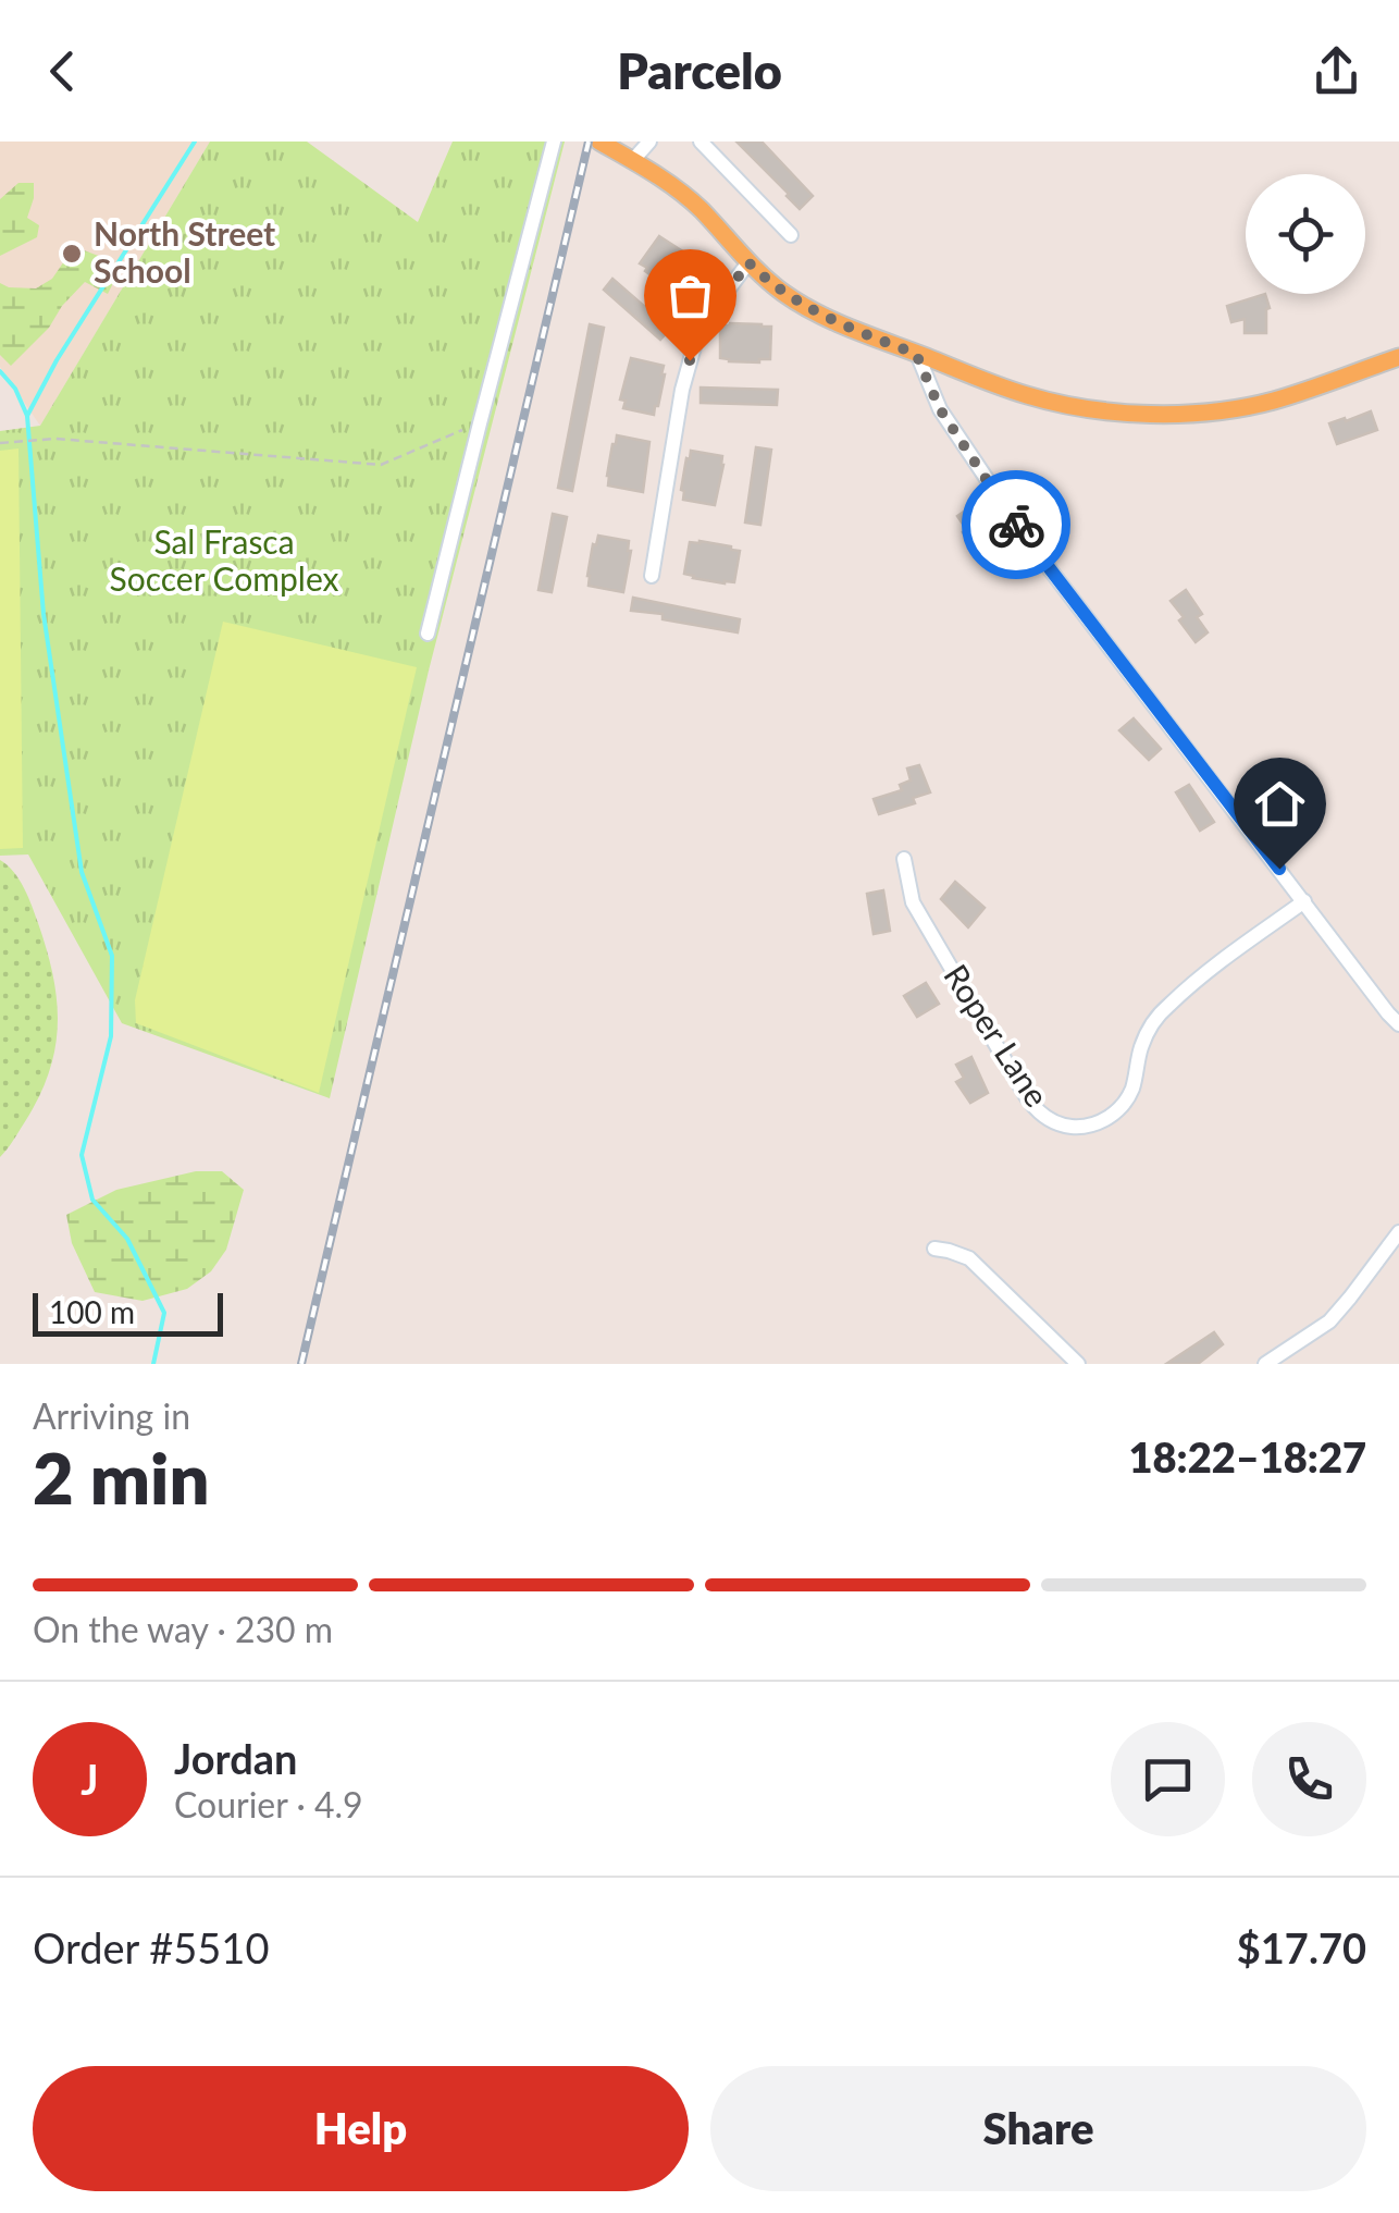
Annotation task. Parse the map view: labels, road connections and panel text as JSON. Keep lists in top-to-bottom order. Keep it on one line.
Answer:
{"streets":{"street":["Roper Lane"]},"parks":["Sal Frasca Soccer Complex"],"places":["North Street School"],"scale_bar":"100 m","page":{"header":"Parcelo","scale":"100 m","heading":["2 min","Arriving in","18:22–18:27"],"panel":["Jordan","Courier · 4.9","Order #5510","$17.70"],"bar":"On the way · 230 m","round":"J","buttons":["Help","Share"]}}
